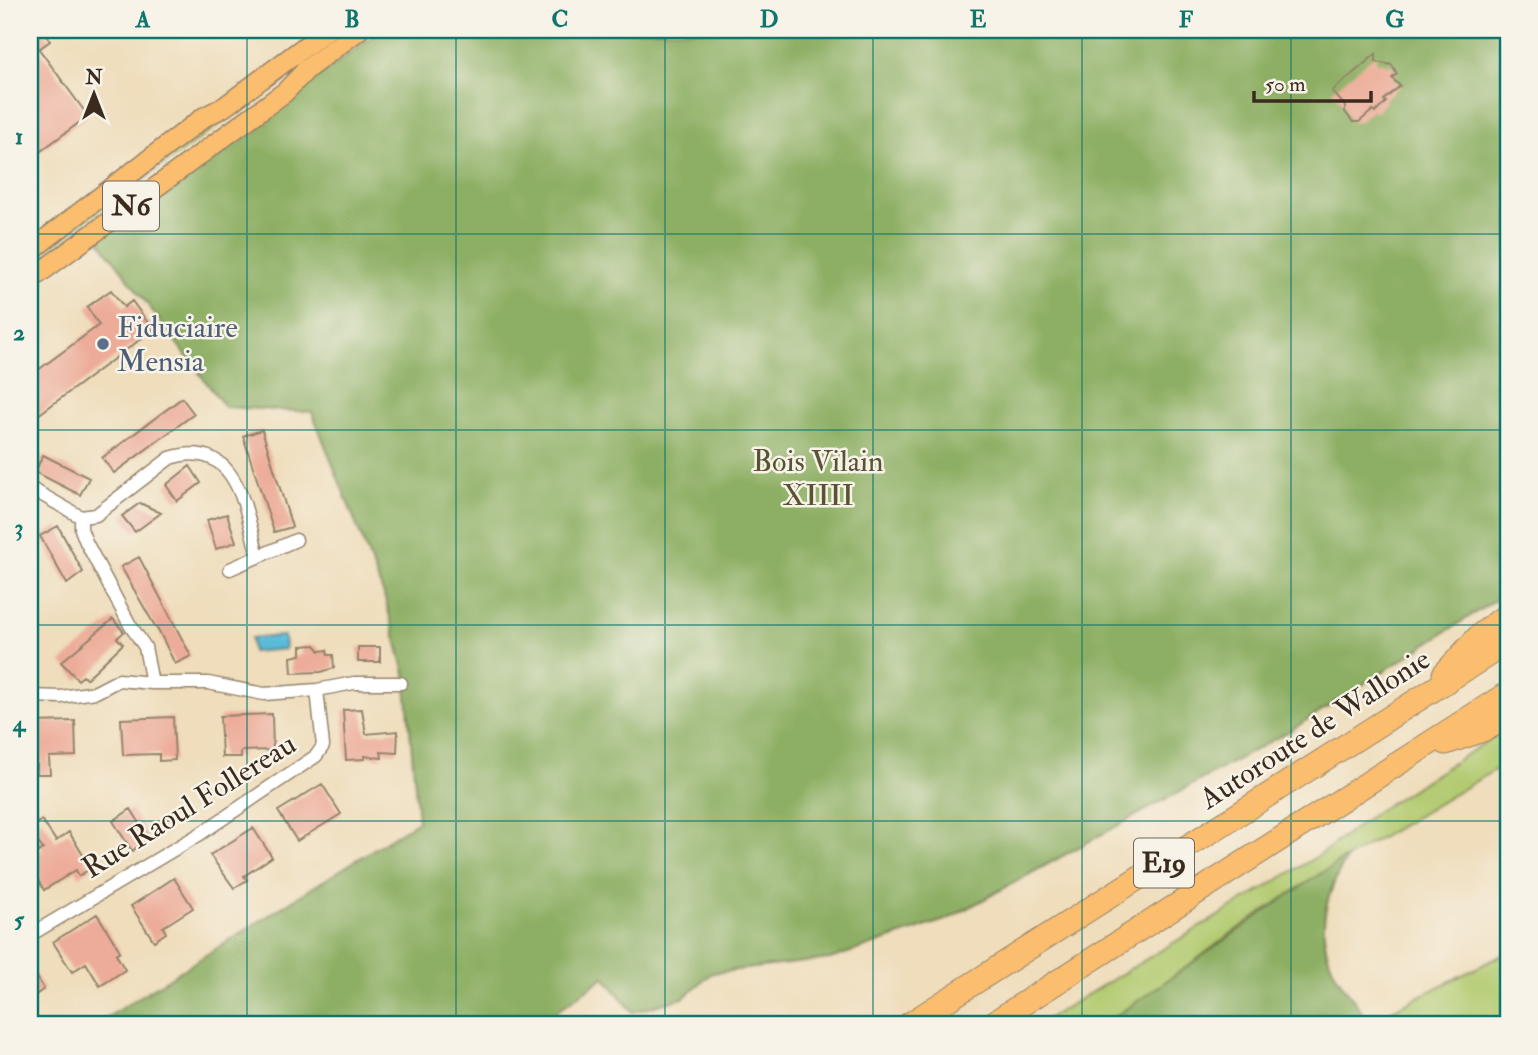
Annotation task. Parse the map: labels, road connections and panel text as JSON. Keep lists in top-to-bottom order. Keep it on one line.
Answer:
{"streets":{"highway":["Autoroute de Wallonie","E19"],"main road":["N6"],"street":["Rue Raoul Follereau"]},"parks":["Bois Vilain XIIII"],"places":["Fiduciaire Mensia"],"scale_bar":"50 m","north":"top","grid":{"columns":["A","B","C","D","E","F","G"],"rows":["1","2","3","4","5"]}}
